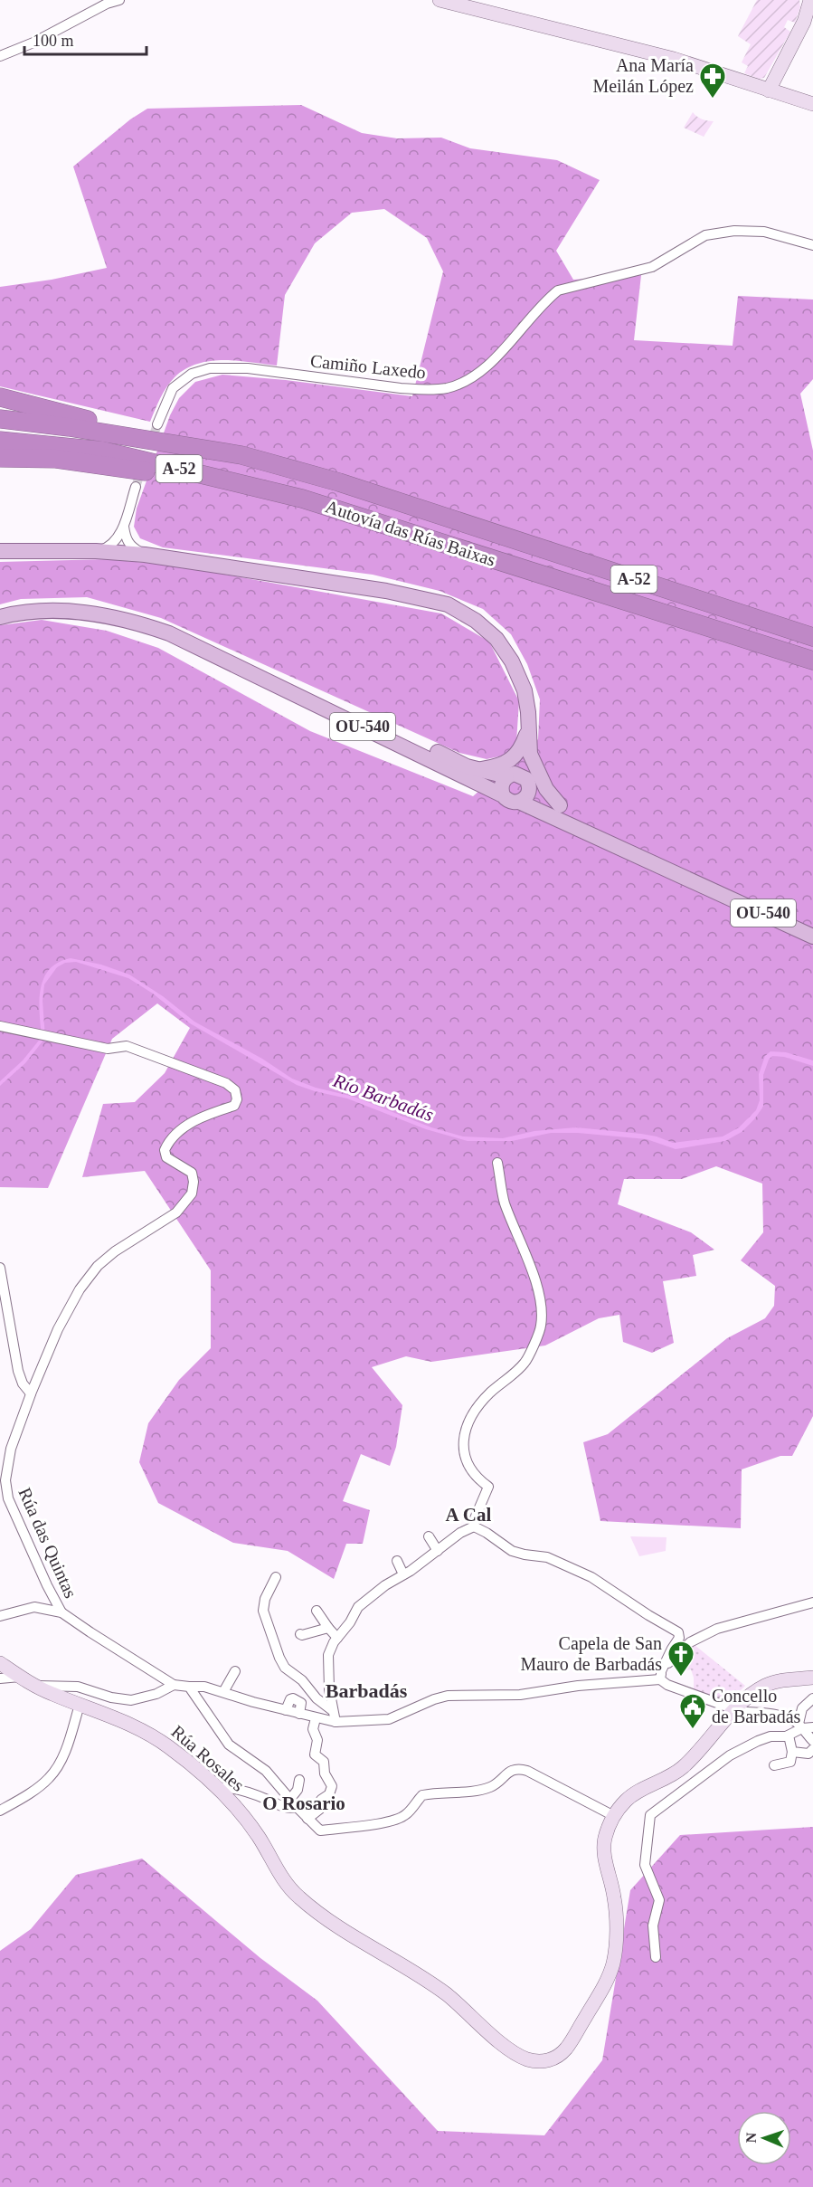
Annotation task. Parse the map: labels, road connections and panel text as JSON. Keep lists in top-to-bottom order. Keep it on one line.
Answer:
{"streets":{"highway":["A-52","Autovía das Rías Baixas"],"main road":["OU-540"],"street":["Camiño Laxedo","Rúa das Quintas","Rúa Rosales"]},"districts":["A Cal","Barbadás","O Rosario"],"water":["Río Barbadás"],"places":{"pharmacy":["Ana María Meilán López"],"church":["Capela de San Mauro de Barbadás"],"public building":["Concello de Barbadás"]},"scale_bar":"100 m","north":"left"}
